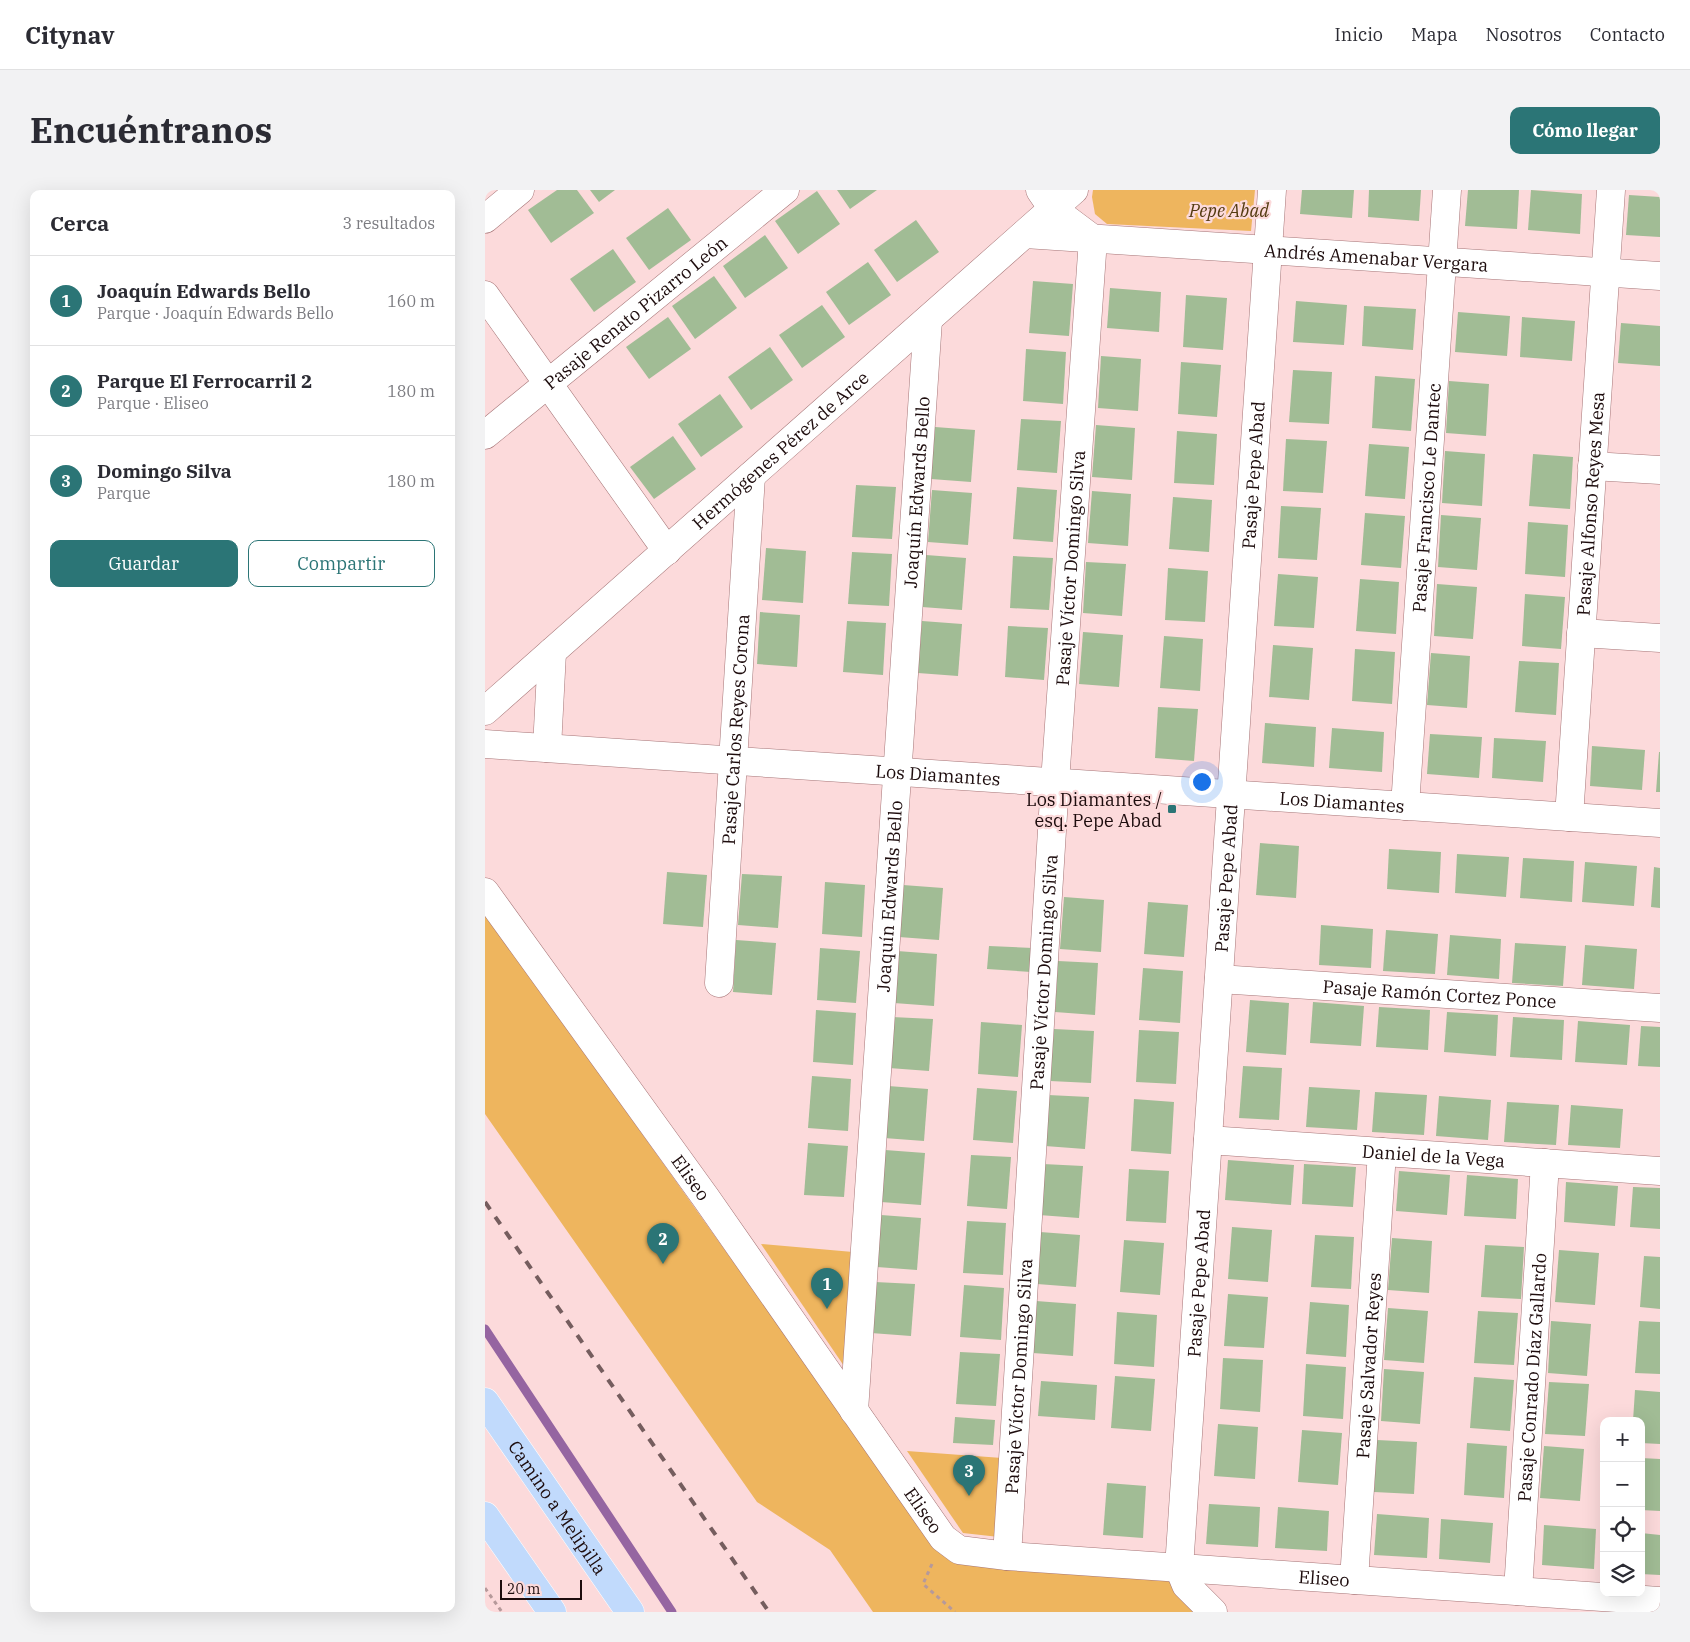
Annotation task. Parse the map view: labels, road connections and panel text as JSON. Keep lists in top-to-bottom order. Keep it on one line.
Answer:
{"streets":{"main road":["Camino a Melipilla"],"street":["Andrés Amenabar Vergara","Pasaje Renato Pizarro León","Hermógenes Pérez de Arce","Pasaje Pepe Abad","Joaquín Edwards Bello","Pasaje Francisco Le Dantec","Pasaje Alfonso Reyes Mesa","Pasaje Víctor Domingo Silva","Pasaje Carlos Reyes Corona","Los Diamantes","Pasaje Ramón Cortez Ponce","Daniel de la Vega","Eliseo","Pasaje Salvador Reyes","Pasaje Conrado Díaz Gallardo"]},"crossings":[["Andrés Amenabar Vergara","Hermógenes Pérez de Arce"],["Andrés Amenabar Vergara","Pasaje Pepe Abad"],["Andrés Amenabar Vergara","Pasaje Francisco Le Dantec"],["Andrés Amenabar Vergara","Pasaje Alfonso Reyes Mesa"],["Andrés Amenabar Vergara","Pasaje Víctor Domingo Silva"],["Hermógenes Pérez de Arce","Joaquín Edwards Bello"],["Hermógenes Pérez de Arce","Pasaje Carlos Reyes Corona"],["Pasaje Pepe Abad","Los Diamantes"],["Pasaje Pepe Abad","Pasaje Ramón Cortez Ponce"],["Pasaje Pepe Abad","Daniel de la Vega"],["Pasaje Pepe Abad","Eliseo"],["Joaquín Edwards Bello","Los Diamantes"],["Joaquín Edwards Bello","Eliseo"],["Pasaje Francisco Le Dantec","Los Diamantes"],["Pasaje Alfonso Reyes Mesa","Los Diamantes"],["Pasaje Víctor Domingo Silva","Los Diamantes"],["Pasaje Víctor Domingo Silva","Eliseo"],["Pasaje Carlos Reyes Corona","Los Diamantes"],["Daniel de la Vega","Pasaje Salvador Reyes"],["Daniel de la Vega","Pasaje Conrado Díaz Gallardo"],["Eliseo","Pasaje Salvador Reyes"],["Eliseo","Pasaje Conrado Díaz Gallardo"]],"parks":["Pepe Abad"],"places":{"transit":["Los Diamantes / esq. Pepe Abad"]},"scale_bar":"20 m","page":{"header":"Citynav","nav":["Inicio","Mapa","Nosotros","Contacto"],"title":"Encuéntranos","buttons":["Cómo llegar",["Guardar","Compartir"]],"heading":["Cerca","3 resultados"],"list":[{"mark":"1","name":"Joaquín Edwards Bello","note":"Parque · Joaquín Edwards Bello","value":"160 m"},{"mark":"2","name":"Parque El Ferrocarril 2","note":"Parque · Eliseo","value":"180 m"},{"mark":"3","name":"Domingo Silva","note":"Parque","value":"180 m"}],"pins":["2","1","3"],"map_buttons":["+","−"],"scale":"20 m"}}
